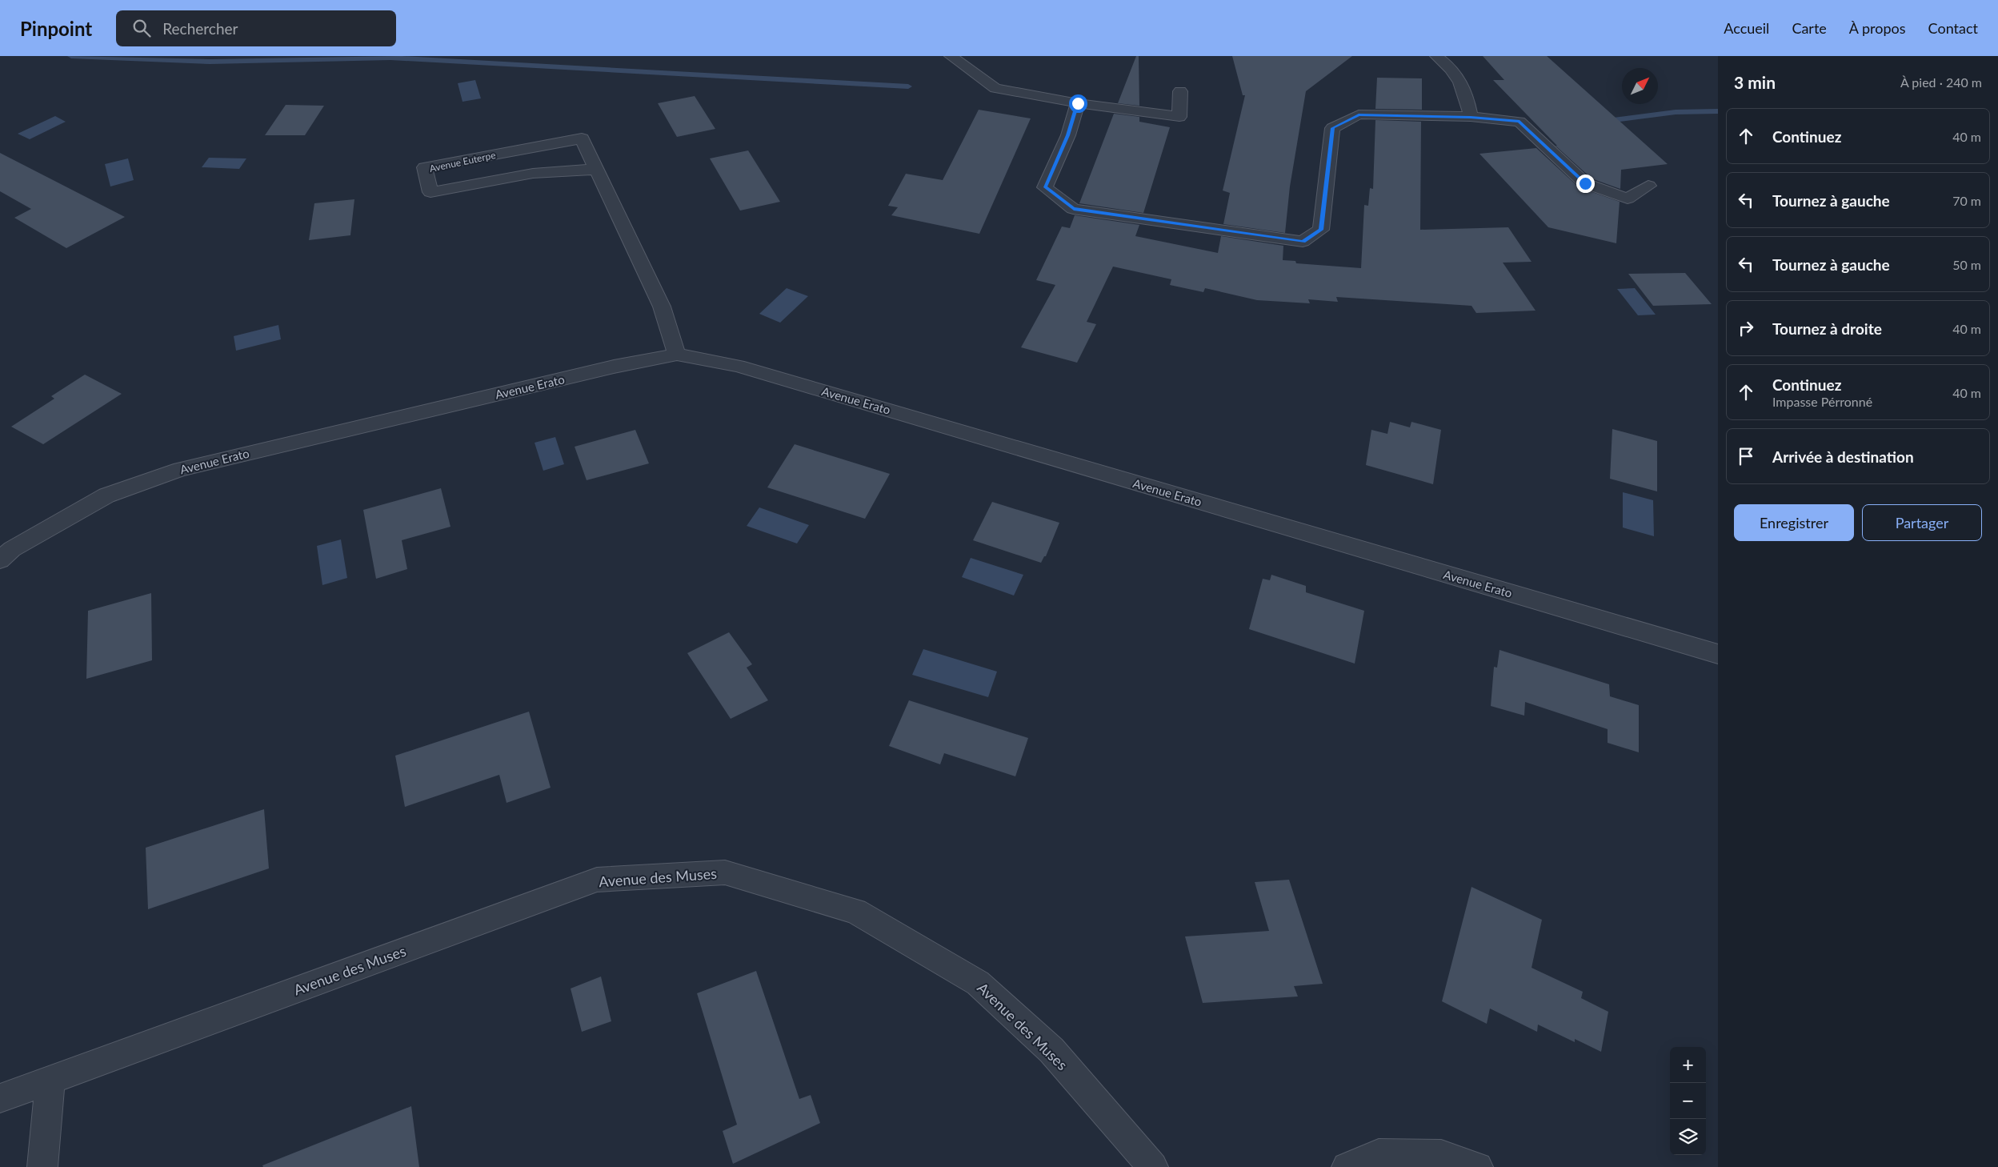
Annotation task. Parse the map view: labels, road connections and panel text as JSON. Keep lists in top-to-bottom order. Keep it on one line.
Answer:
{"streets":{"street":["Avenue Euterpe","Avenue Erato","Avenue des Muses"]},"crossings":[["Avenue Euterpe","Avenue Erato"]],"north":"top right","page":{"header":"Pinpoint","search":"Rechercher","nav":["Accueil","Carte","À propos","Contact"],"heading":["3 min","À pied · 240 m"],"list":[["Continuez","40 m"],["Tournez à gauche","70 m"],["Tournez à gauche","50 m"],["Tournez à droite","40 m"],["Continuez","Impasse Pérronné","40 m"],"Arrivée à destination"],"buttons":["Enregistrer","Partager"],"map_buttons":["+","−"]}}
